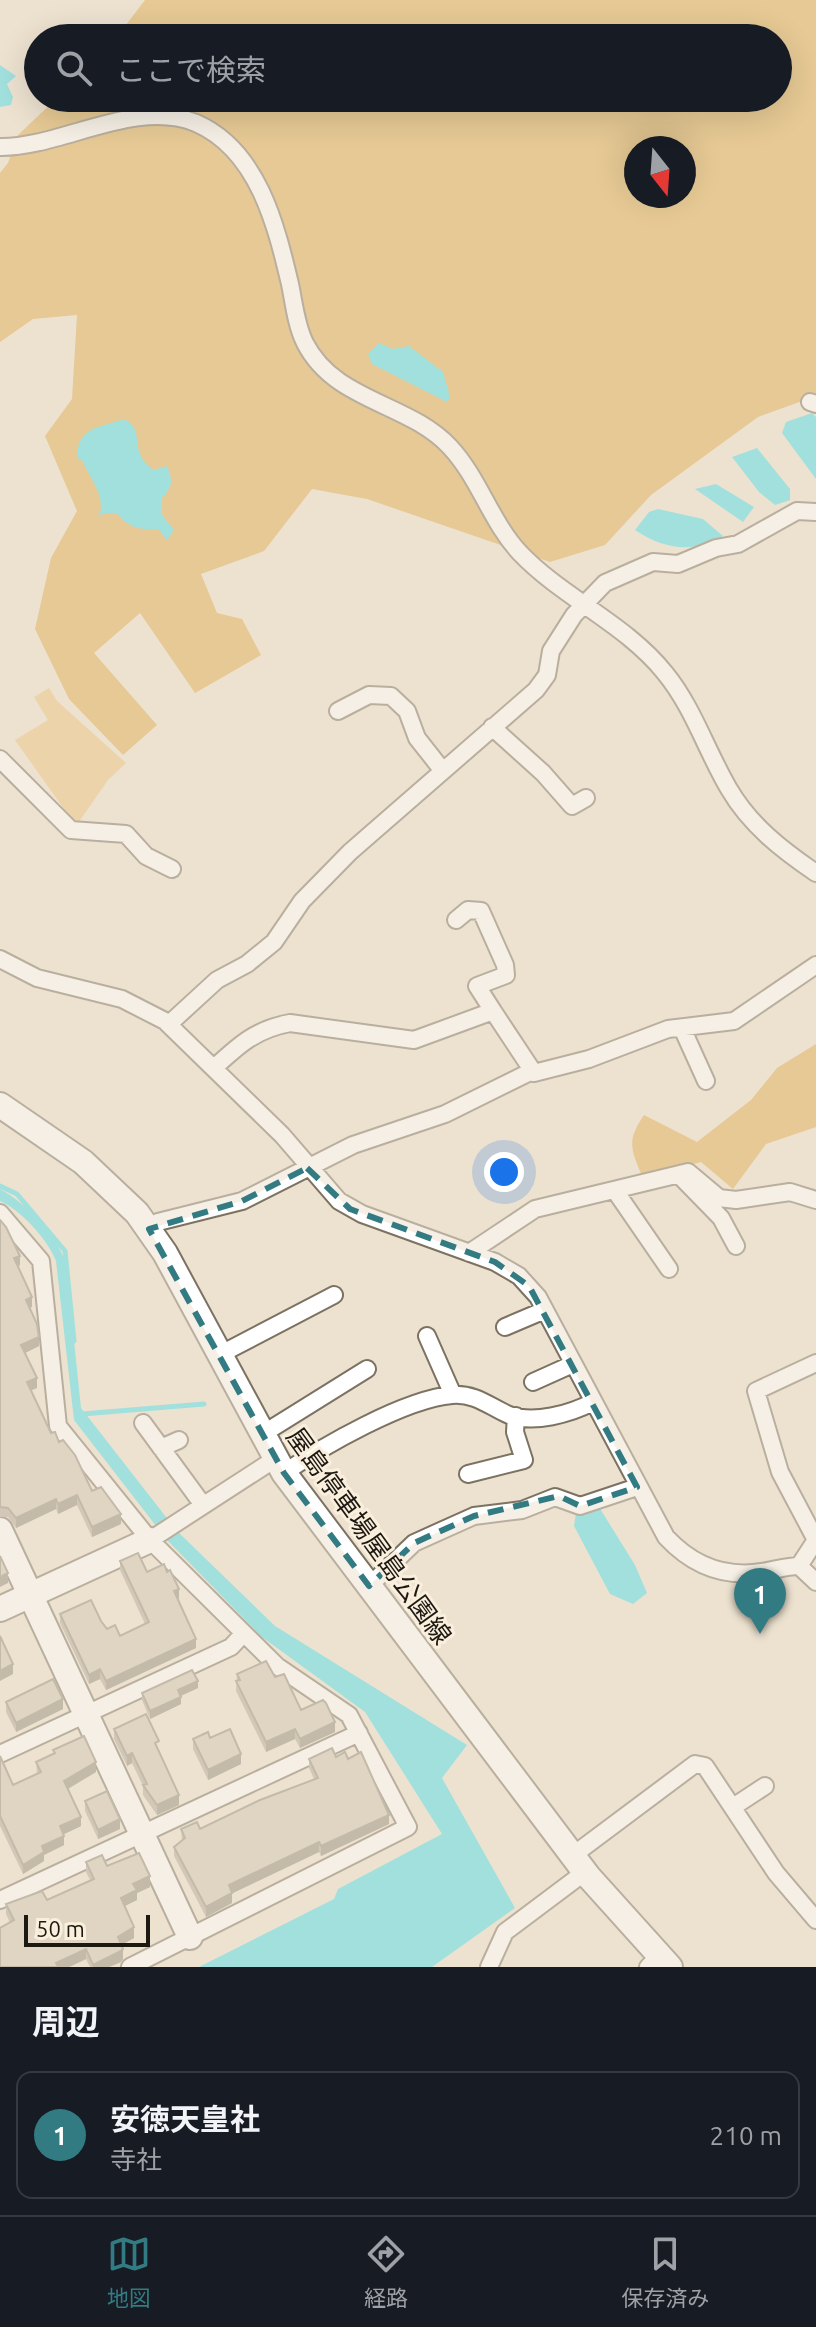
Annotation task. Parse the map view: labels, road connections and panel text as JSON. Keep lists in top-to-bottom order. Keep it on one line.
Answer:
{"streets":{"main road":["屋島停車場屋島公園線"]},"scale_bar":"50 m","north":"bottom","page":{"search":"ここで検索","pins":"1","scale":"50 m","heading":"周辺","list":[{"mark":"1","name":"安徳天皇社","note":"寺社","value":"210 m"}],"nav":["地図","経路","保存済み"]}}
